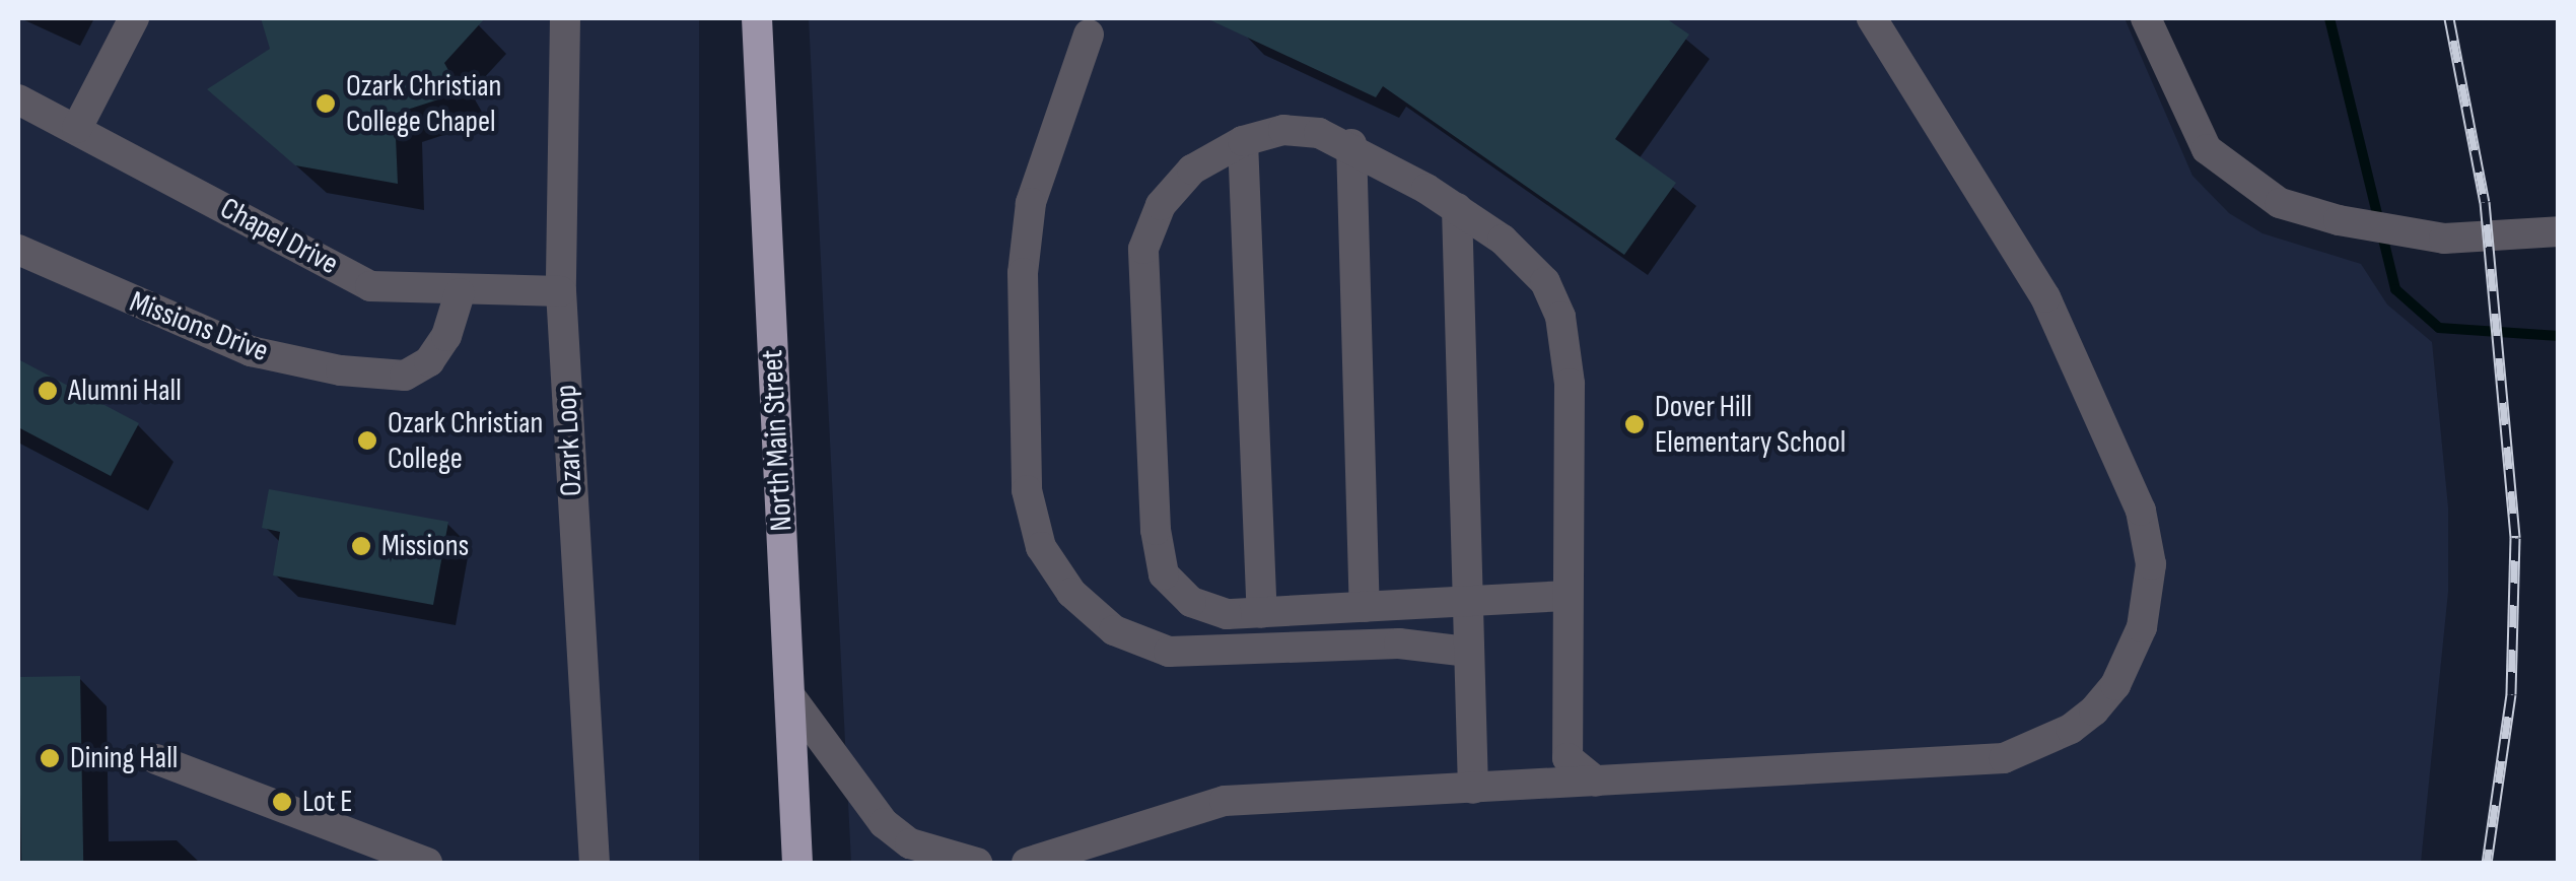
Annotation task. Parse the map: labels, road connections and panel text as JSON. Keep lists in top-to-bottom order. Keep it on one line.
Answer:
{"streets":{"main road":["North Main Street"],"street":["Chapel Drive","Missions Drive","Ozark Loop"]},"crossings":[["Chapel Drive","Missions Drive"],["Chapel Drive","Ozark Loop"]],"places":["Ozark Christian College Chapel","Alumni Hall","Dover Hill Elementary School","Ozark Christian College","Missions","Dining Hall","Lot E"]}
